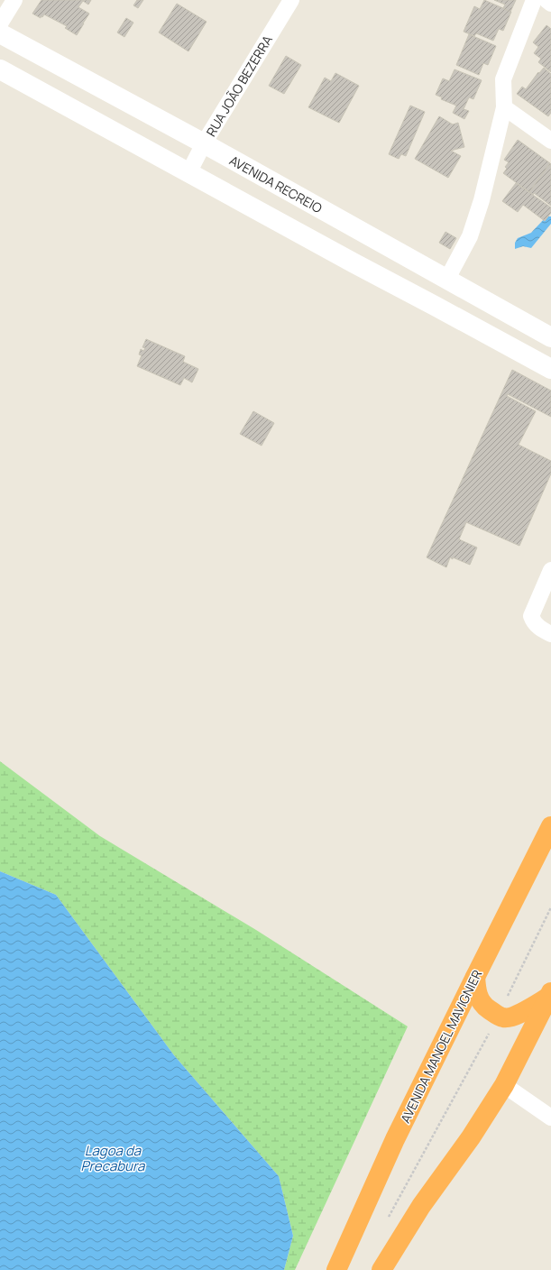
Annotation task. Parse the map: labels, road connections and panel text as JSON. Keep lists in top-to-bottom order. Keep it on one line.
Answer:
{"streets":{"highway":["AVENIDA MANOEL MAVIGNIER"],"main road":["AVENIDA RECREIO"],"street":["RUA JOÃO BEZERRA"]},"crossings":[["RUA JOÃO BEZERRA","AVENIDA RECREIO"]],"water":["Lagoa da Precabura"]}
